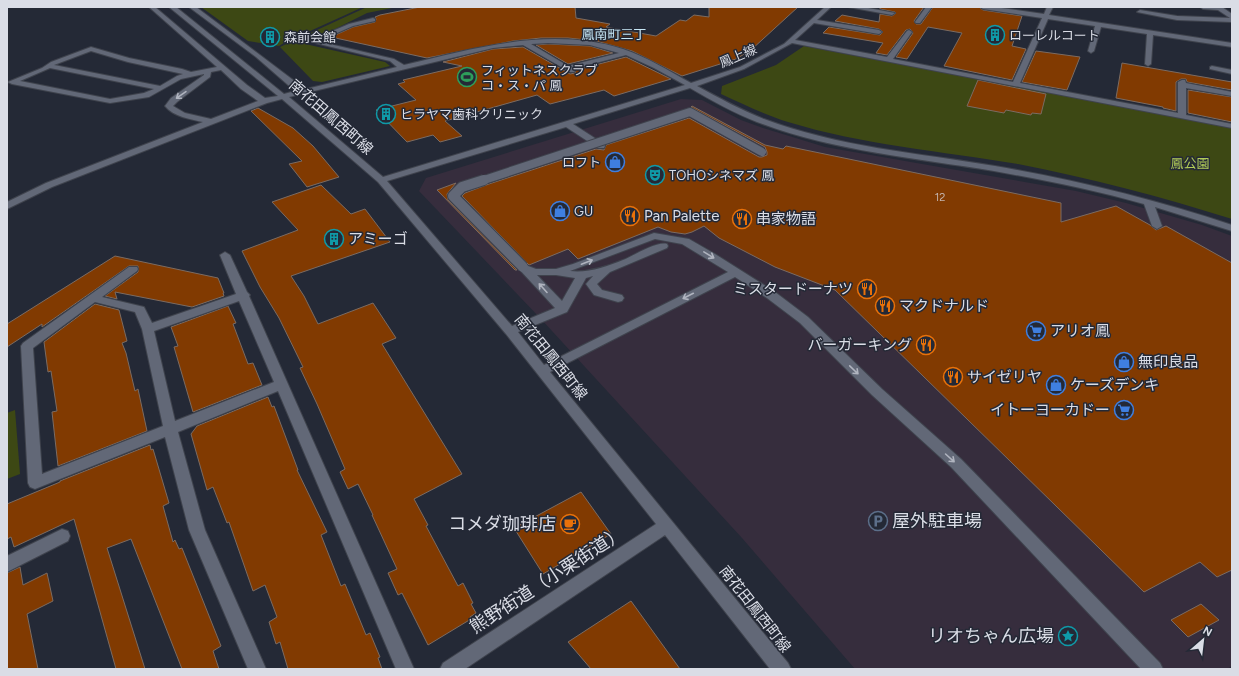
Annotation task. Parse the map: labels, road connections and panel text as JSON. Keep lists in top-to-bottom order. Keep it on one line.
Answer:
{"streets":{"street":["鳳上線","南花田鳳西町線","熊野街道（小栗街道）"]},"crossings":[["鳳上線","南花田鳳西町線"],["南花田鳳西町線","熊野街道（小栗街道）"]],"districts":["鳳南町三丁"],"parks":["鳳公園"],"places":{"building":["ローレルコート","森前会館","ヒラヤマ歯科クリニック","アミーゴ"],"sports":["フィットネスクラブ コ・ス・パ 鳳"],"shop":["ロフト","GU","無印良品","ケーズデンキ"],"theatre":["TOHOシネマズ 鳳"],"restaurant":["Pan Palette","串家物語","ミスタードーナツ","マクドナルド","バーガーキング","サイゼリヤ"],"supermarket":["アリオ鳳","イトーヨーカドー"],"parking":["屋外駐車場"],"cafe":["コメダ珈琲店"],"place":["リオちゃん広場"]},"house_numbers":["12"],"north":"top right"}
